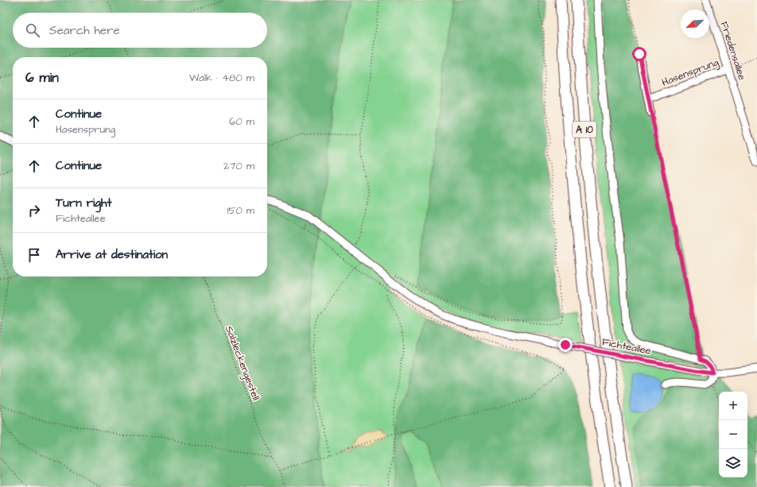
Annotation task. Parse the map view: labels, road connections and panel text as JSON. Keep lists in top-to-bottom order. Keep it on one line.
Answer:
{"streets":{"highway":["A 10"],"street":["Friedensallee","Hasensprung","Fichteallee"],"path":["Salzleckengestell"]},"crossings":[["Friedensallee","Hasensprung"]],"north":"bottom left","page":{"search":"Search here","heading":["6 min","Walk · 480 m"],"list":[["Continue","Hasensprung","60 m"],["Continue","270 m"],["Turn right","Fichteallee","150 m"],"Arrive at destination"],"map_buttons":["+","−"]}}
